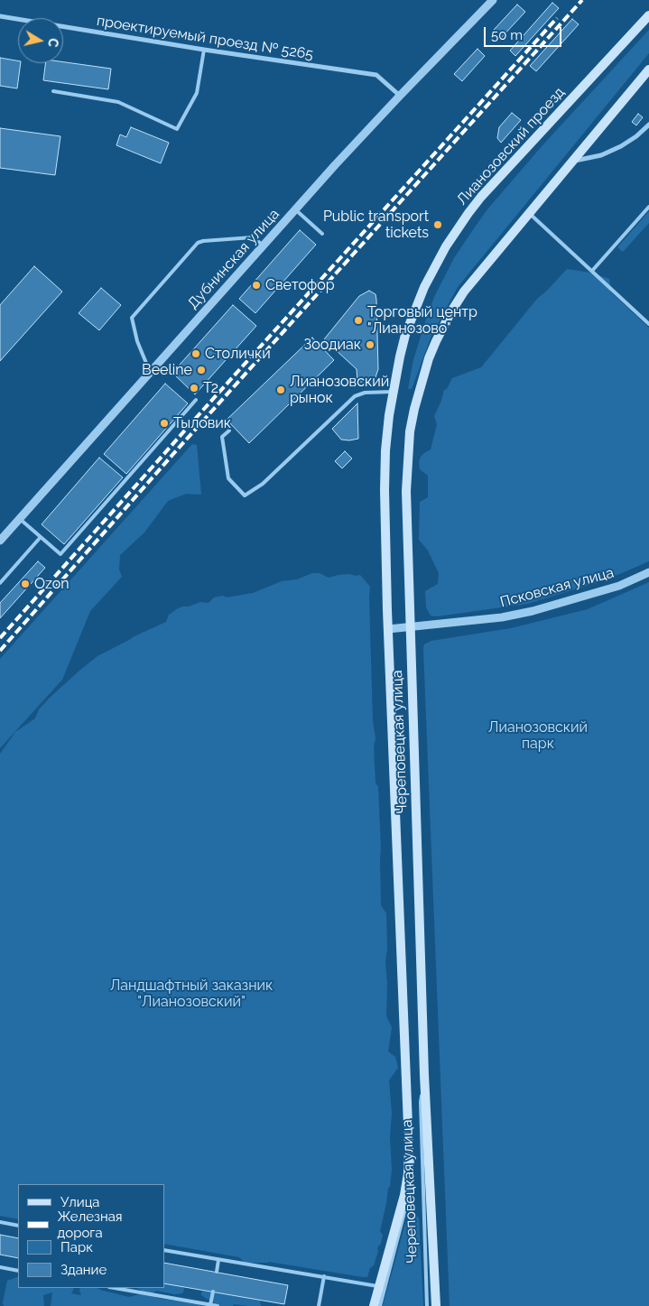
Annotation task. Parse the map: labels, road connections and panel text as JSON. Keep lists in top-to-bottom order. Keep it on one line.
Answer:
{"streets":{"main road":["Лианозовский проезд","Череповецкая улица"],"street":["проектируемый проезд № 5265","Дубнинская улица","Псковская улица"]},"crossings":[["проектируемый проезд № 5265","Дубнинская улица"],["Лианозовский проезд","Череповецкая улица"],["Псковская улица","Череповецкая улица"]],"parks":["Лианозовский парк","Ландшафтный заказник \"Лианозовский\""],"places":["Public transport tickets","Светофор","Торговый центр \"Лианозово\"","Зоодиак","Столички","Beeline","T2","Лианозовский рынок","Тыловик","Ozon"],"legend":["Улица","Железная дорога","Парк","Здание"],"scale_bar":"50 m","north":"right"}
